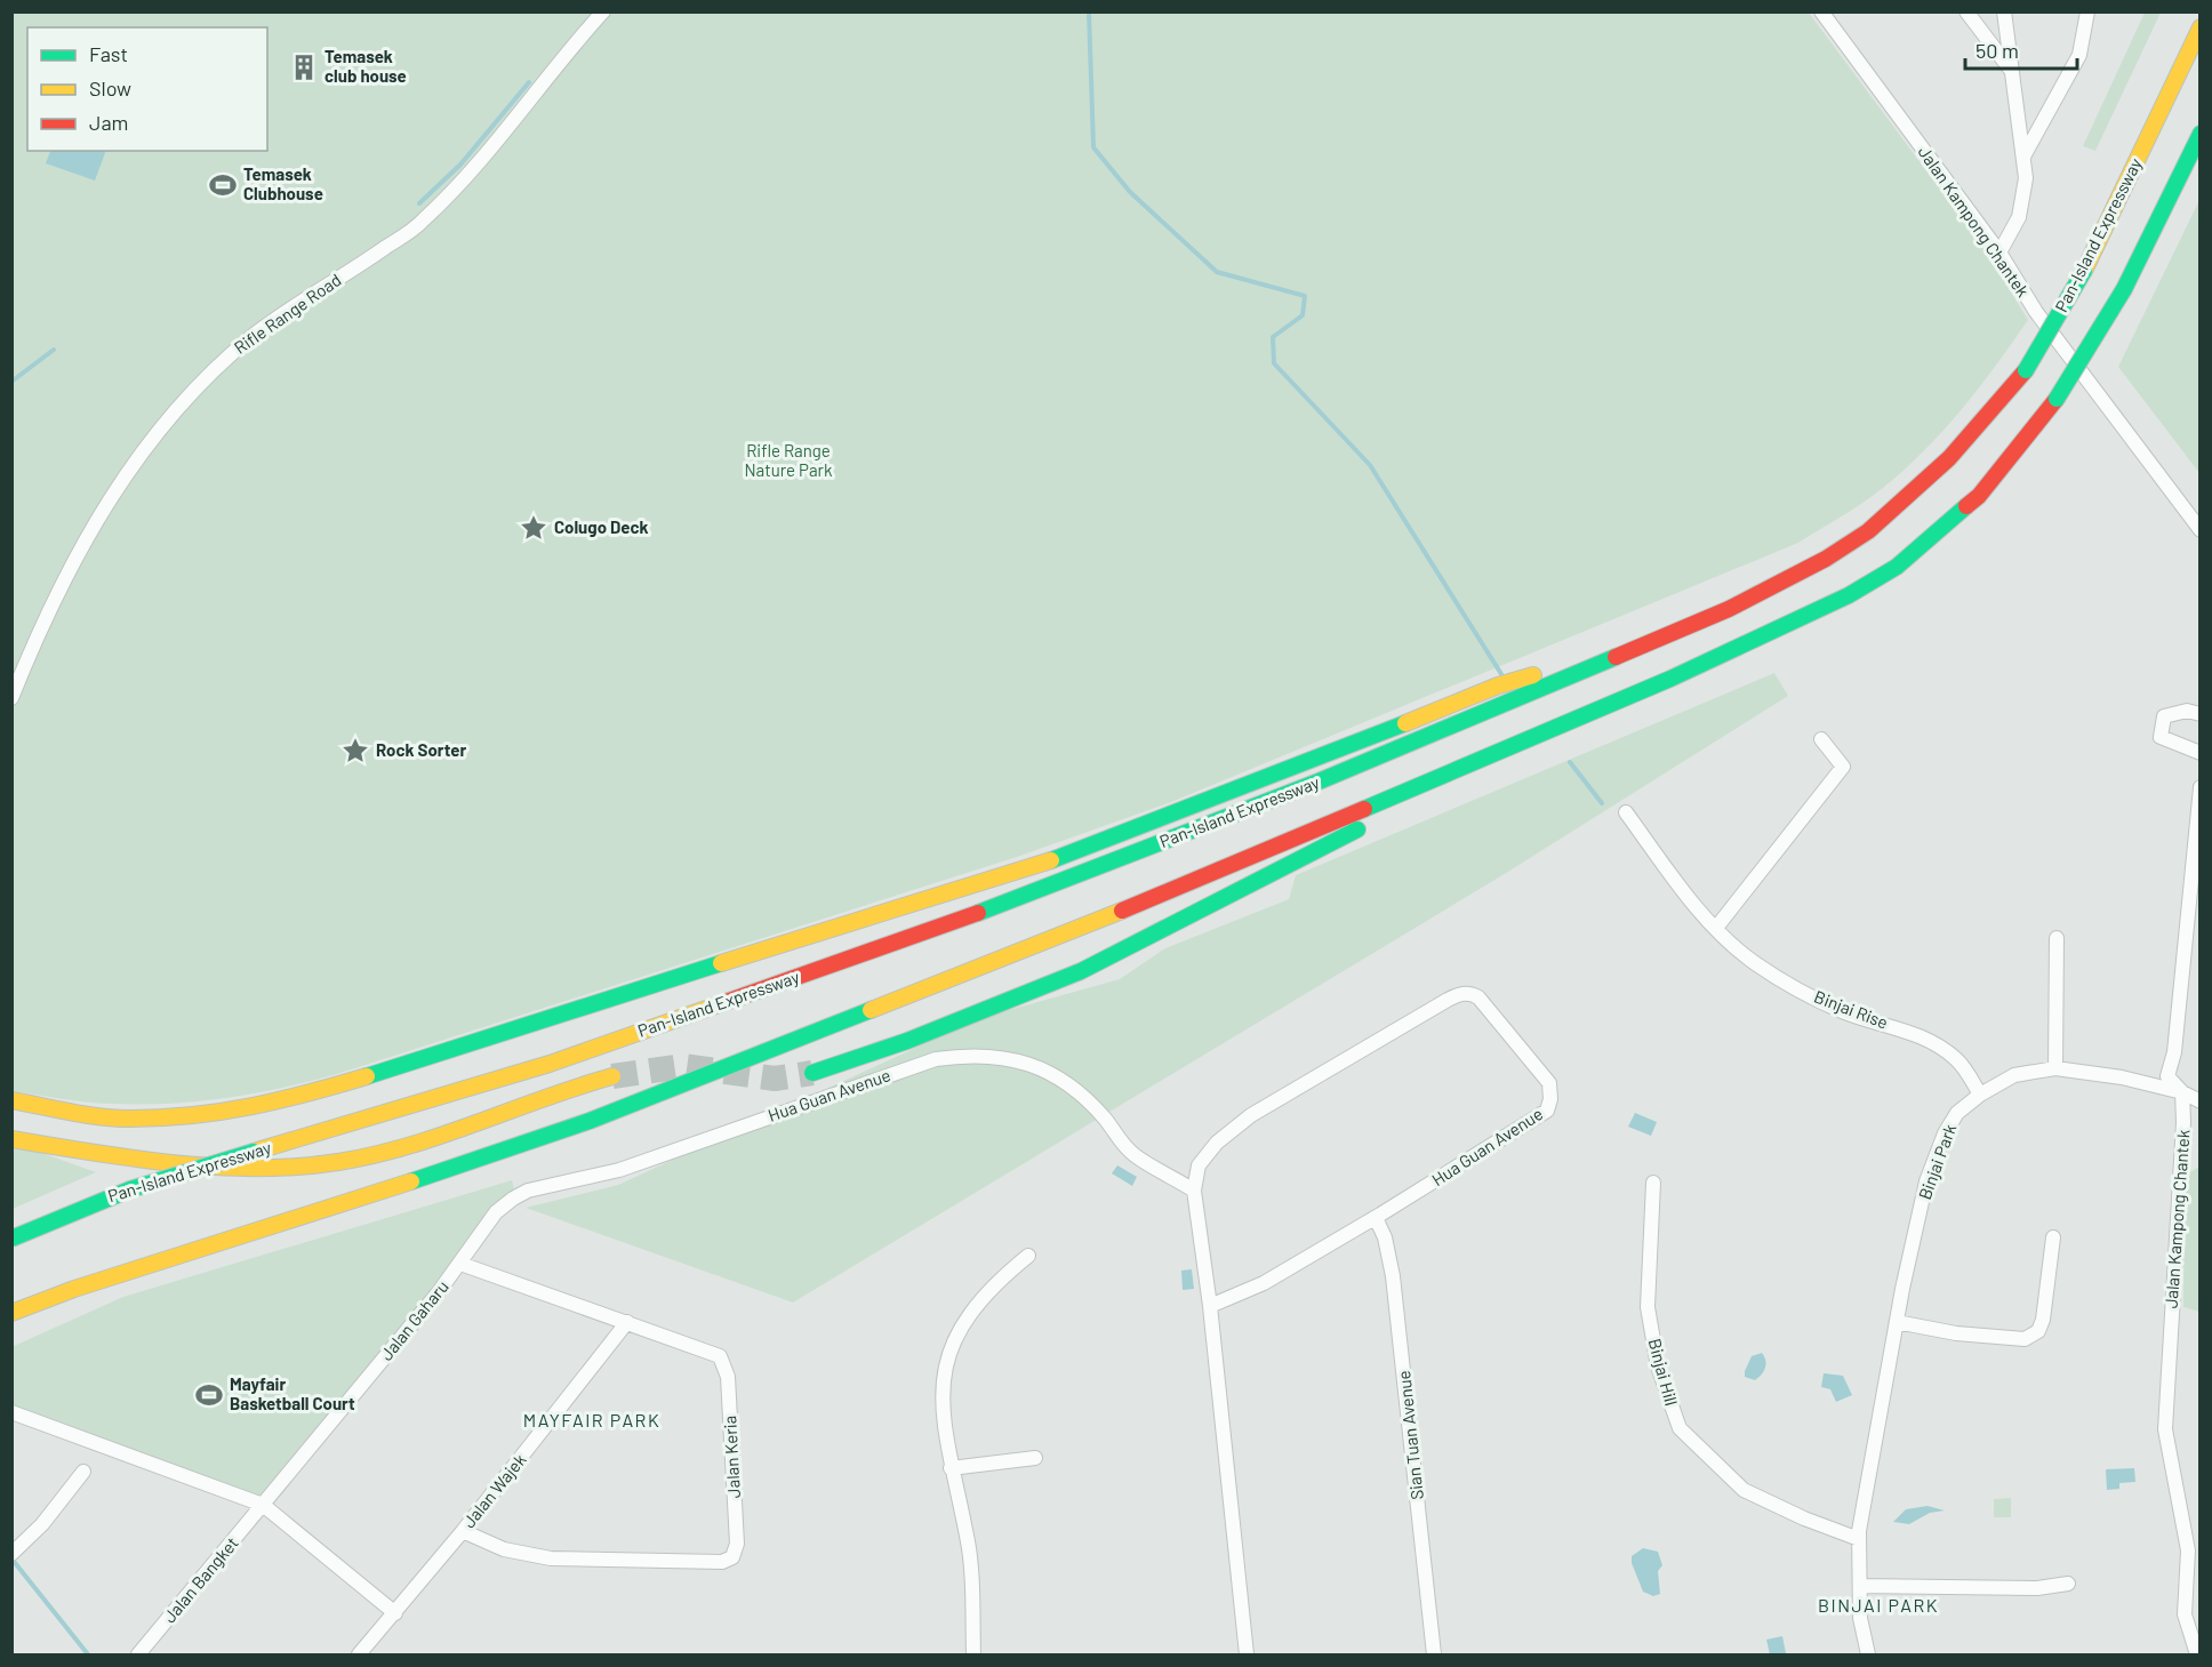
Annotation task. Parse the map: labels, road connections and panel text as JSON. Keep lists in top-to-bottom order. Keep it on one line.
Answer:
{"streets":{"highway":["Pan-Island Expressway"],"street":["Jalan Kampong Chantek","Rifle Range Road","Binjai Rise","Hua Guan Avenue","Binjai Park","Jalan Gaharu","Binjai Hill","Sian Tuan Avenue","Jalan Keria","Jalan Wajek","Jalan Bangket"]},"crossings":[["Jalan Kampong Chantek","Binjai Park"],["Binjai Rise","Binjai Park"],["Hua Guan Avenue","Jalan Gaharu"],["Hua Guan Avenue","Sian Tuan Avenue"],["Hua Guan Avenue","Jalan Keria"],["Binjai Park","Binjai Hill"],["Jalan Gaharu","Jalan Keria"],["Jalan Gaharu","Jalan Bangket"],["Jalan Keria","Jalan Wajek"]],"districts":["MAYFAIR PARK","BINJAI PARK"],"parks":["Rifle Range Nature Park"],"places":{"building":["Temasek club house"],"sports":["Temasek Clubhouse","Mayfair Basketball Court"],"place":["Colugo Deck","Rock Sorter"]},"legend":["Fast","Slow","Jam"],"scale_bar":"50 m"}
